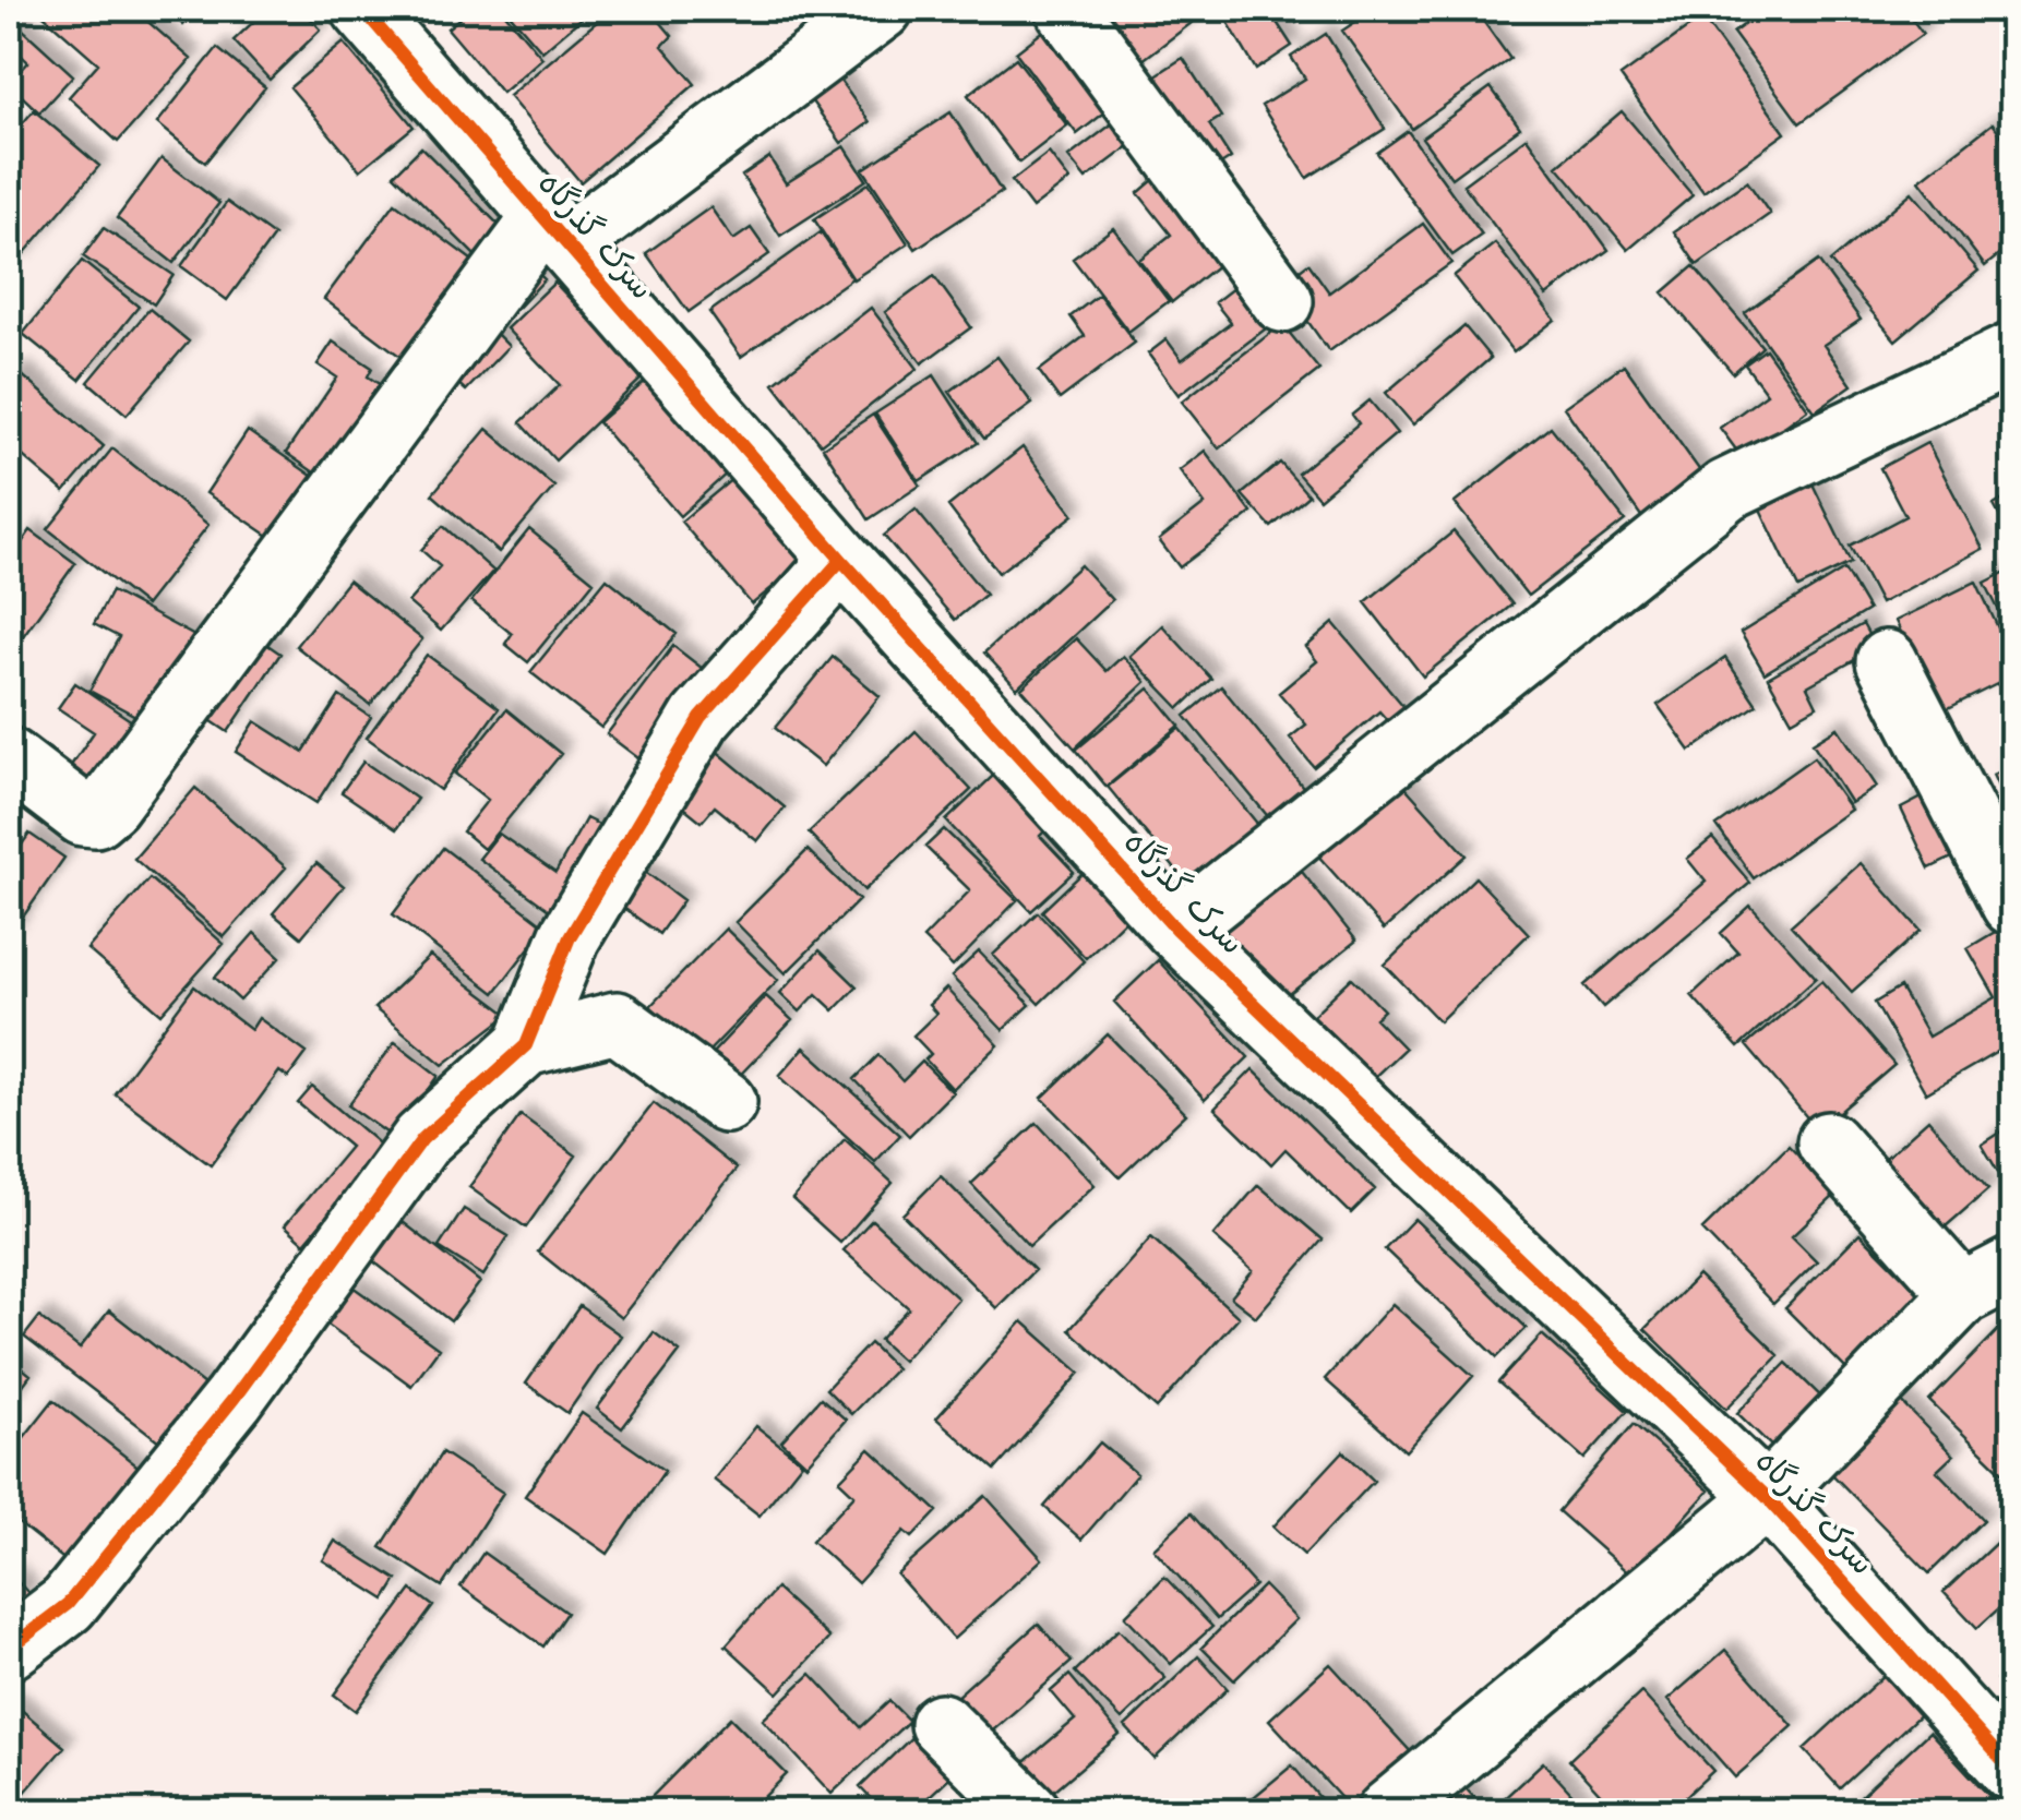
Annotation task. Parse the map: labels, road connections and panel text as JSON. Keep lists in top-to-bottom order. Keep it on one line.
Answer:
{"streets":{"street":["سرک گذرگاه"]}}
